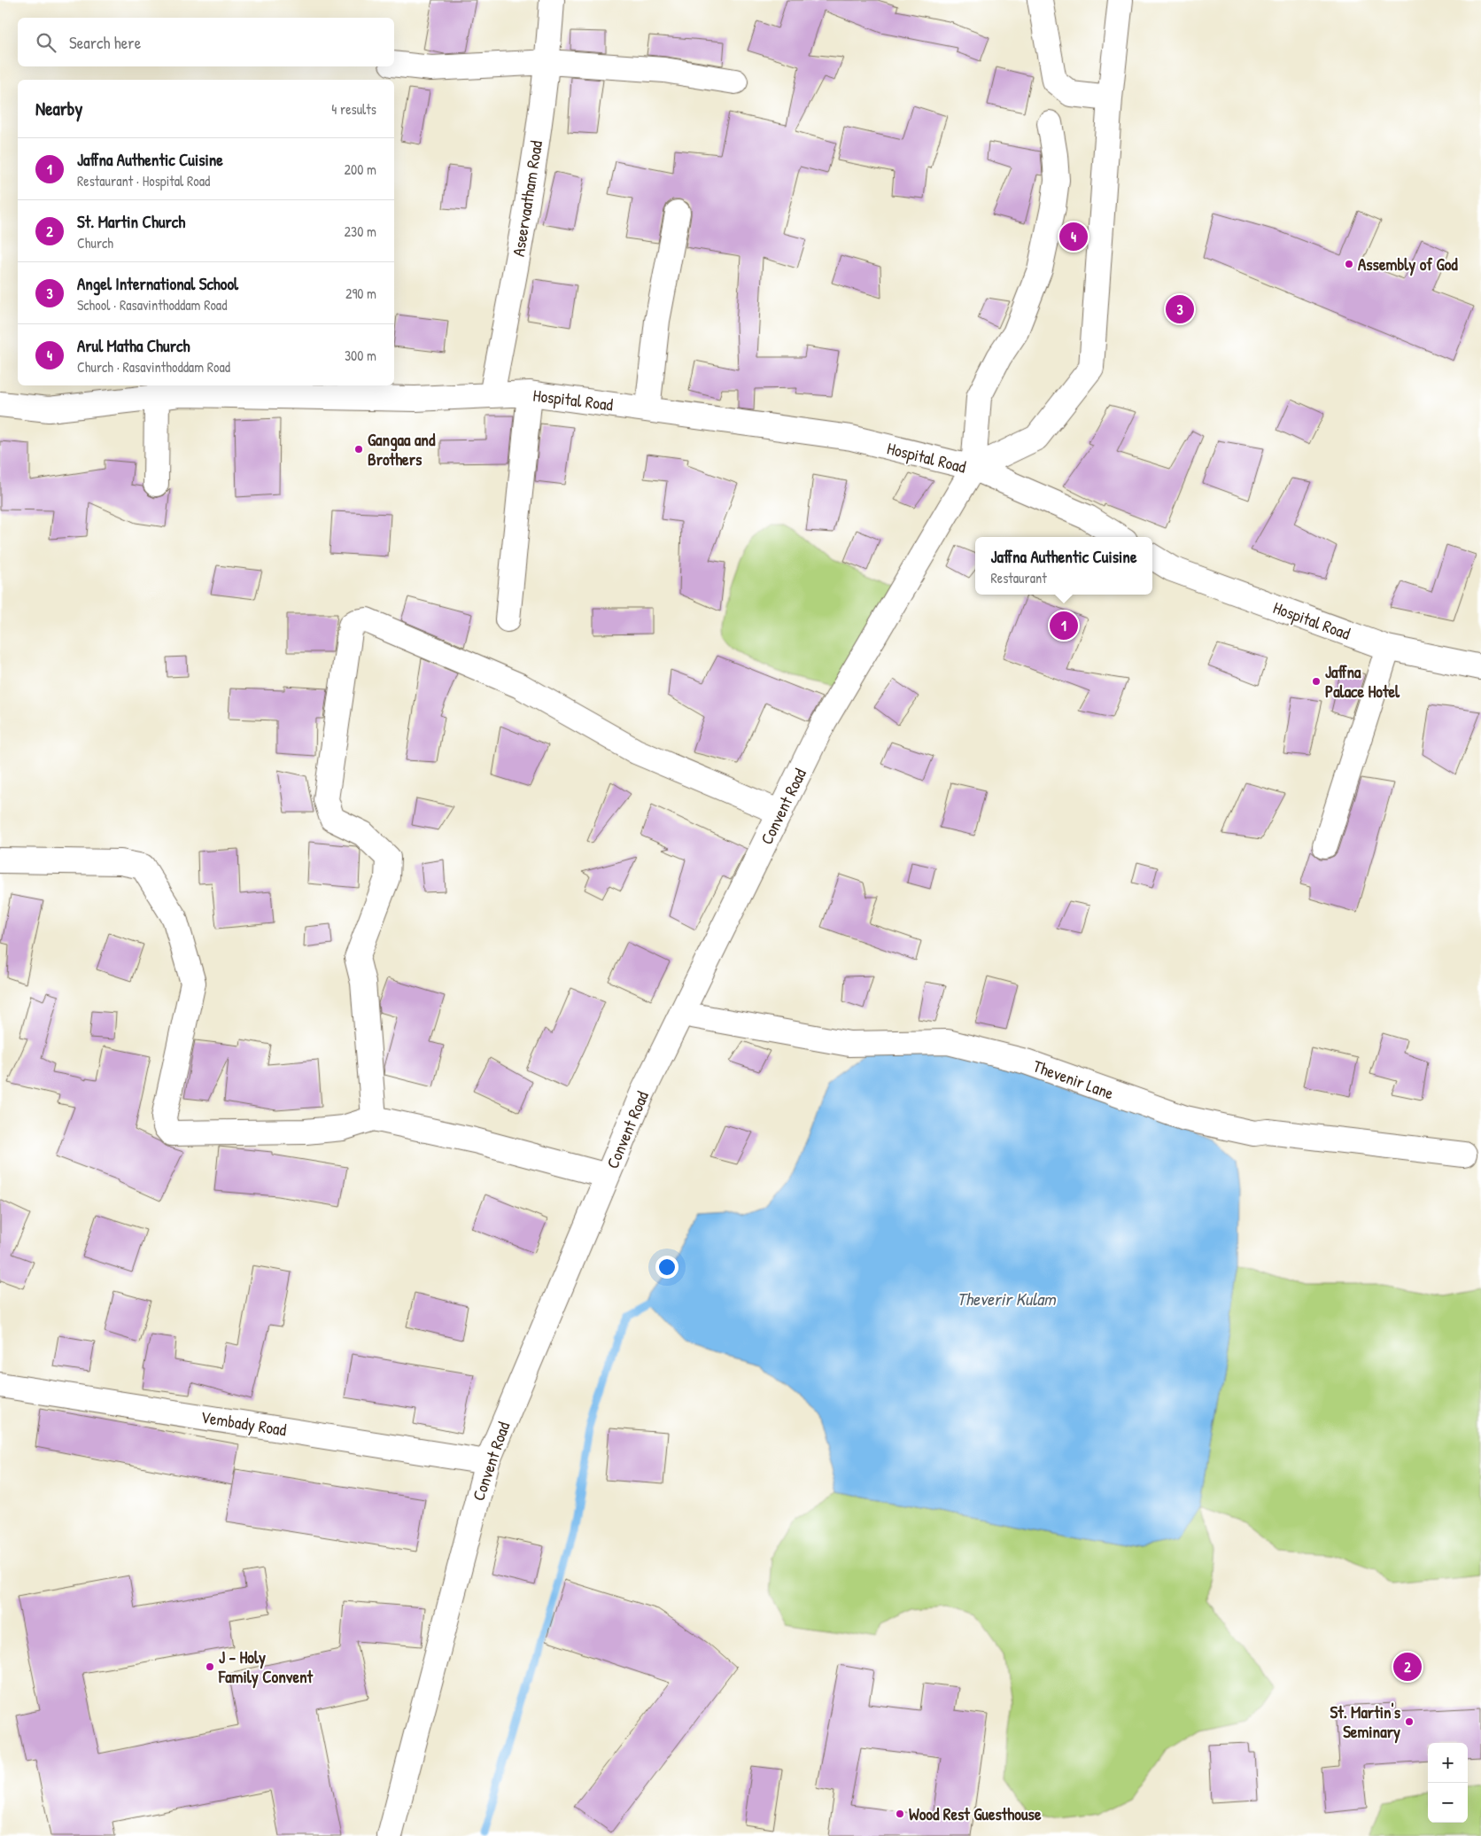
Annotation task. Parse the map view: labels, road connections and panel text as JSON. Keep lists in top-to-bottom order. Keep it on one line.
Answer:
{"streets":{"street":["Aseervaatham Road","Hospital Road","Convent Road","Thevenir Lane","Vembady Road"]},"crossings":[["Aseervaatham Road","Hospital Road"],["Hospital Road","Convent Road"],["Convent Road","Thevenir Lane"],["Convent Road","Vembady Road"]],"water":["Theverir Kulam"],"places":["Assembly of God","Gangaa and Brothers","Jaffna Palace Hotel","J - Holy Family Convent","St. Martin's Seminary","Wood Rest Guesthouse"],"page":{"search":"Search here","heading":["Nearby","4 results"],"list":[{"mark":"1","name":"Jaffna Authentic Cuisine","note":"Restaurant · Hospital Road","value":"200 m"},{"mark":"2","name":"St. Martin Church","note":"Church","value":"230 m"},{"mark":"3","name":"Angel International School","note":"School · Rasavinthoddam Road","value":"290 m"},{"mark":"4","name":"Arul Matha Church","note":"Church · Rasavinthoddam Road","value":"300 m"}],"pins":["4","3","1","2"],"popup":["Jaffna Authentic Cuisine","Restaurant"],"map_buttons":["+","−"]}}
